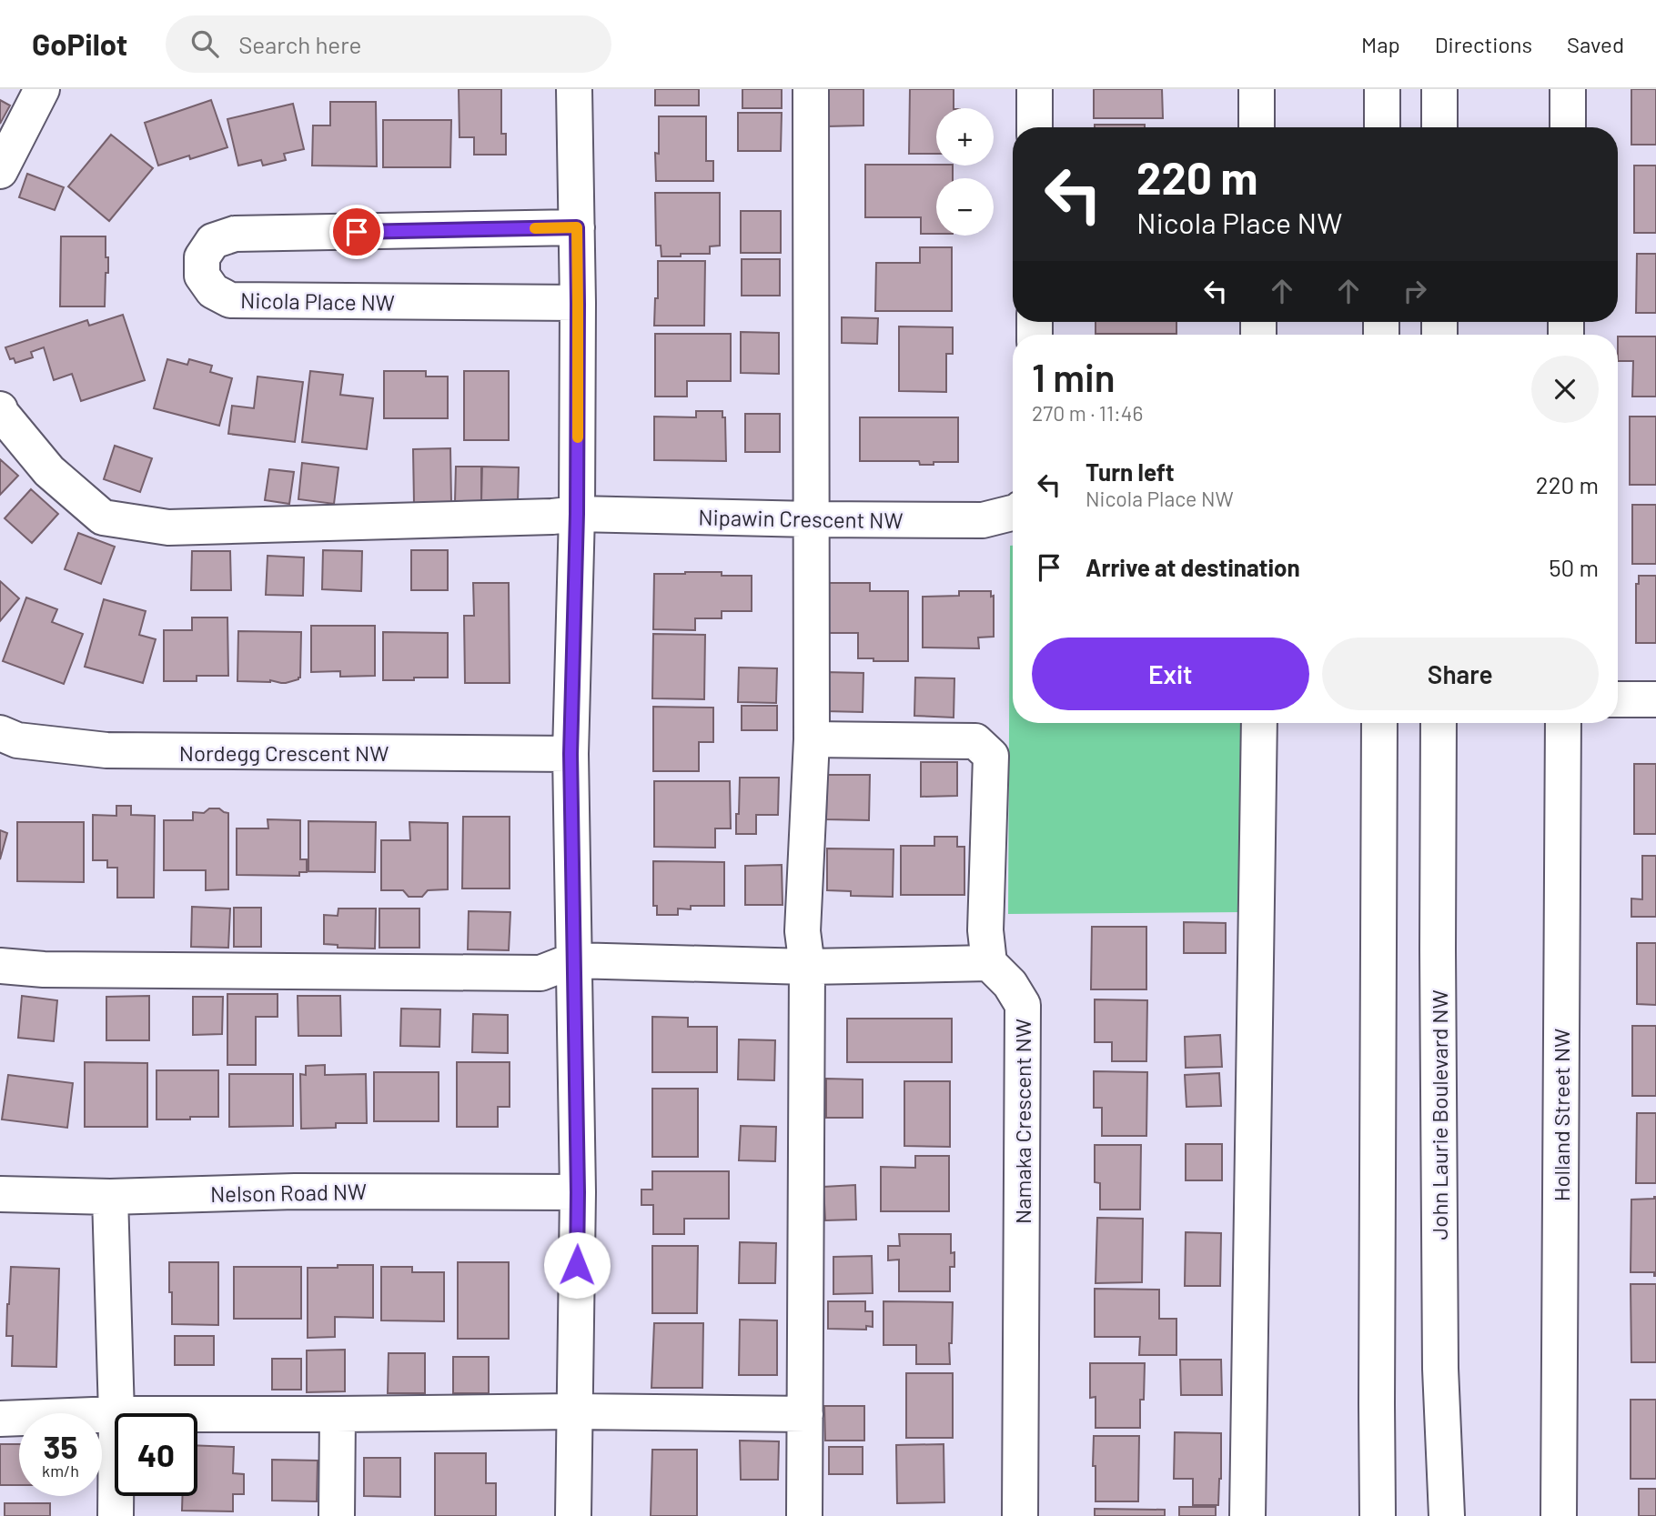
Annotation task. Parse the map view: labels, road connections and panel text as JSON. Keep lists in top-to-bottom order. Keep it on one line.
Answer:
{"streets":{"street":["Nicola Place NW","Nipawin Crescent NW","Nordegg Crescent NW","John Laurie Boulevard NW","Holland Street NW","Namaka Crescent NW","Nelson Road NW"]},"page":{"header":"GoPilot","search":"Search here","nav":["Map","Directions","Saved"],"map_buttons":["+","−"],"turn":["220 m","Nicola Place NW"],"heading":["1 min","270 m · 11:46"],"list":[{"name":"Turn left","note":"Nicola Place NW","value":"220 m"},{"name":"Arrive at destination","value":"50 m"}],"buttons":["Exit","Share"],"speed":"35 km/h","limit":"40"}}
